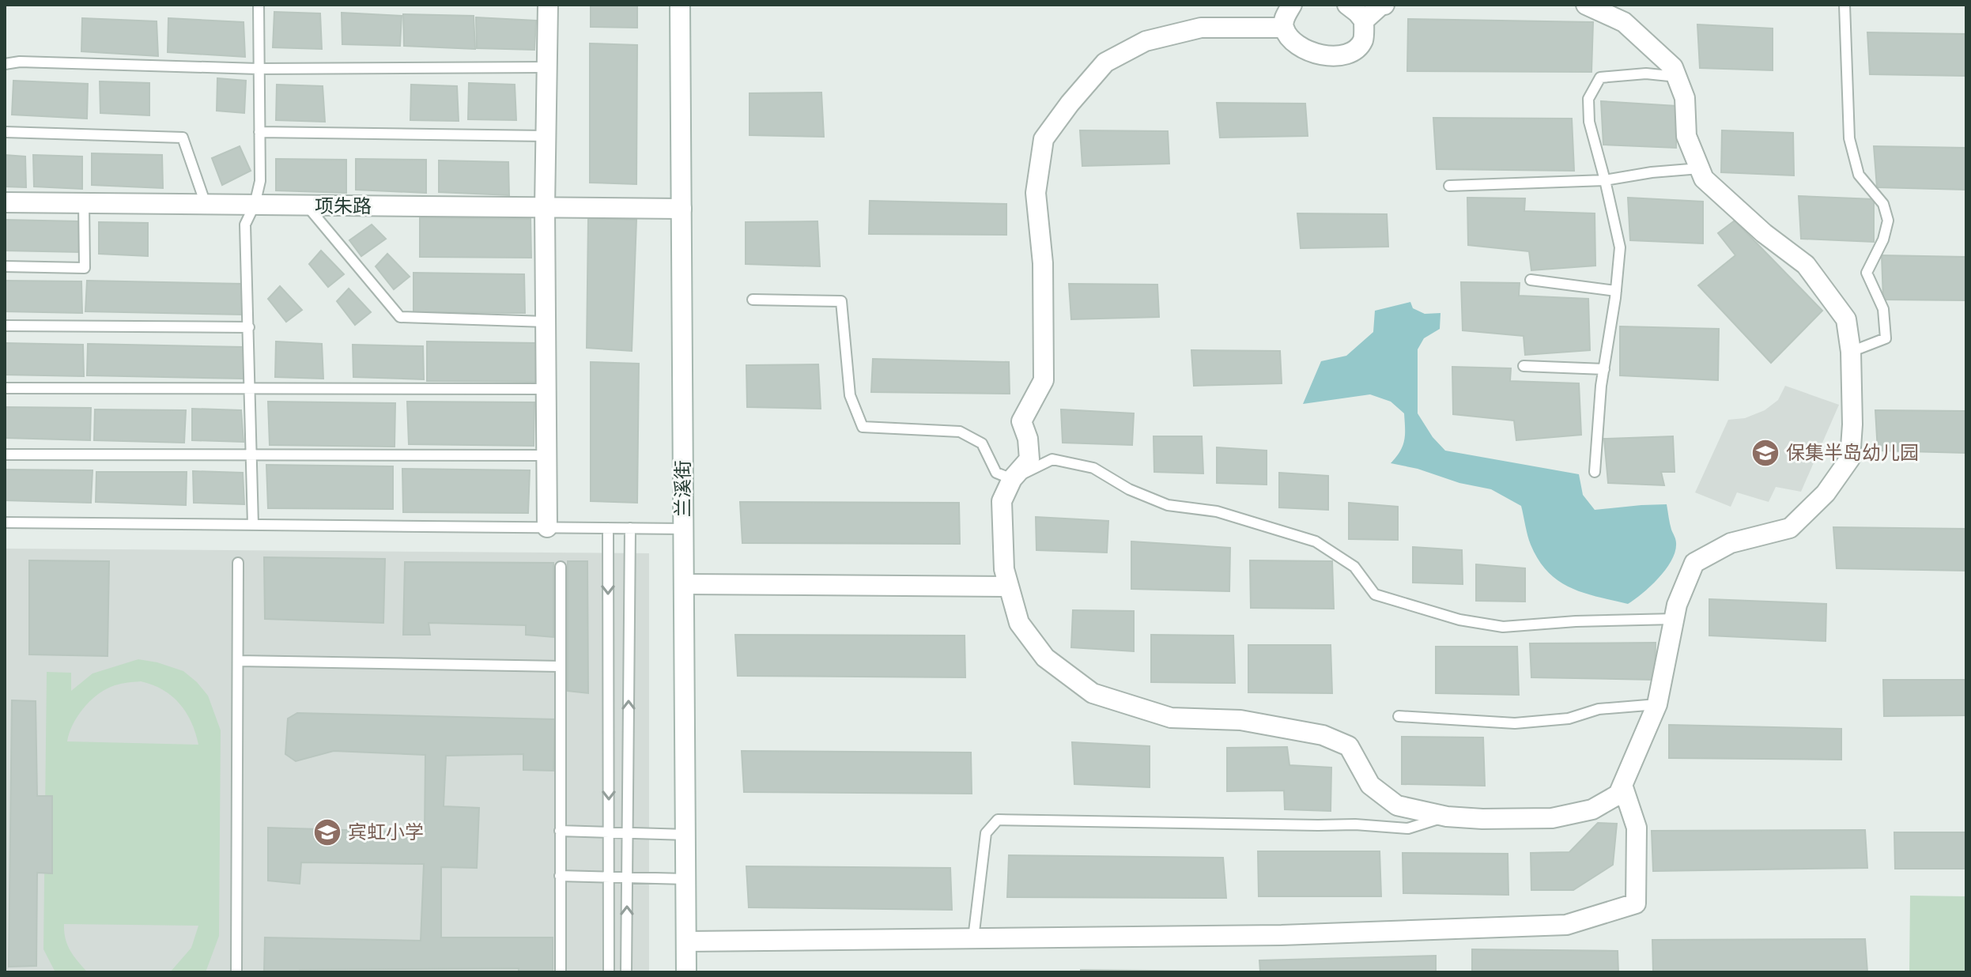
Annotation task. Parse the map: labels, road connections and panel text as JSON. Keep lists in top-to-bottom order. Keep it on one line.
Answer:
{"streets":{"street":["项朱路","兰溪街"]},"crossings":[["项朱路","兰溪街"]],"places":{"school or university":["保集半岛幼儿园","宾虹小学"]}}
